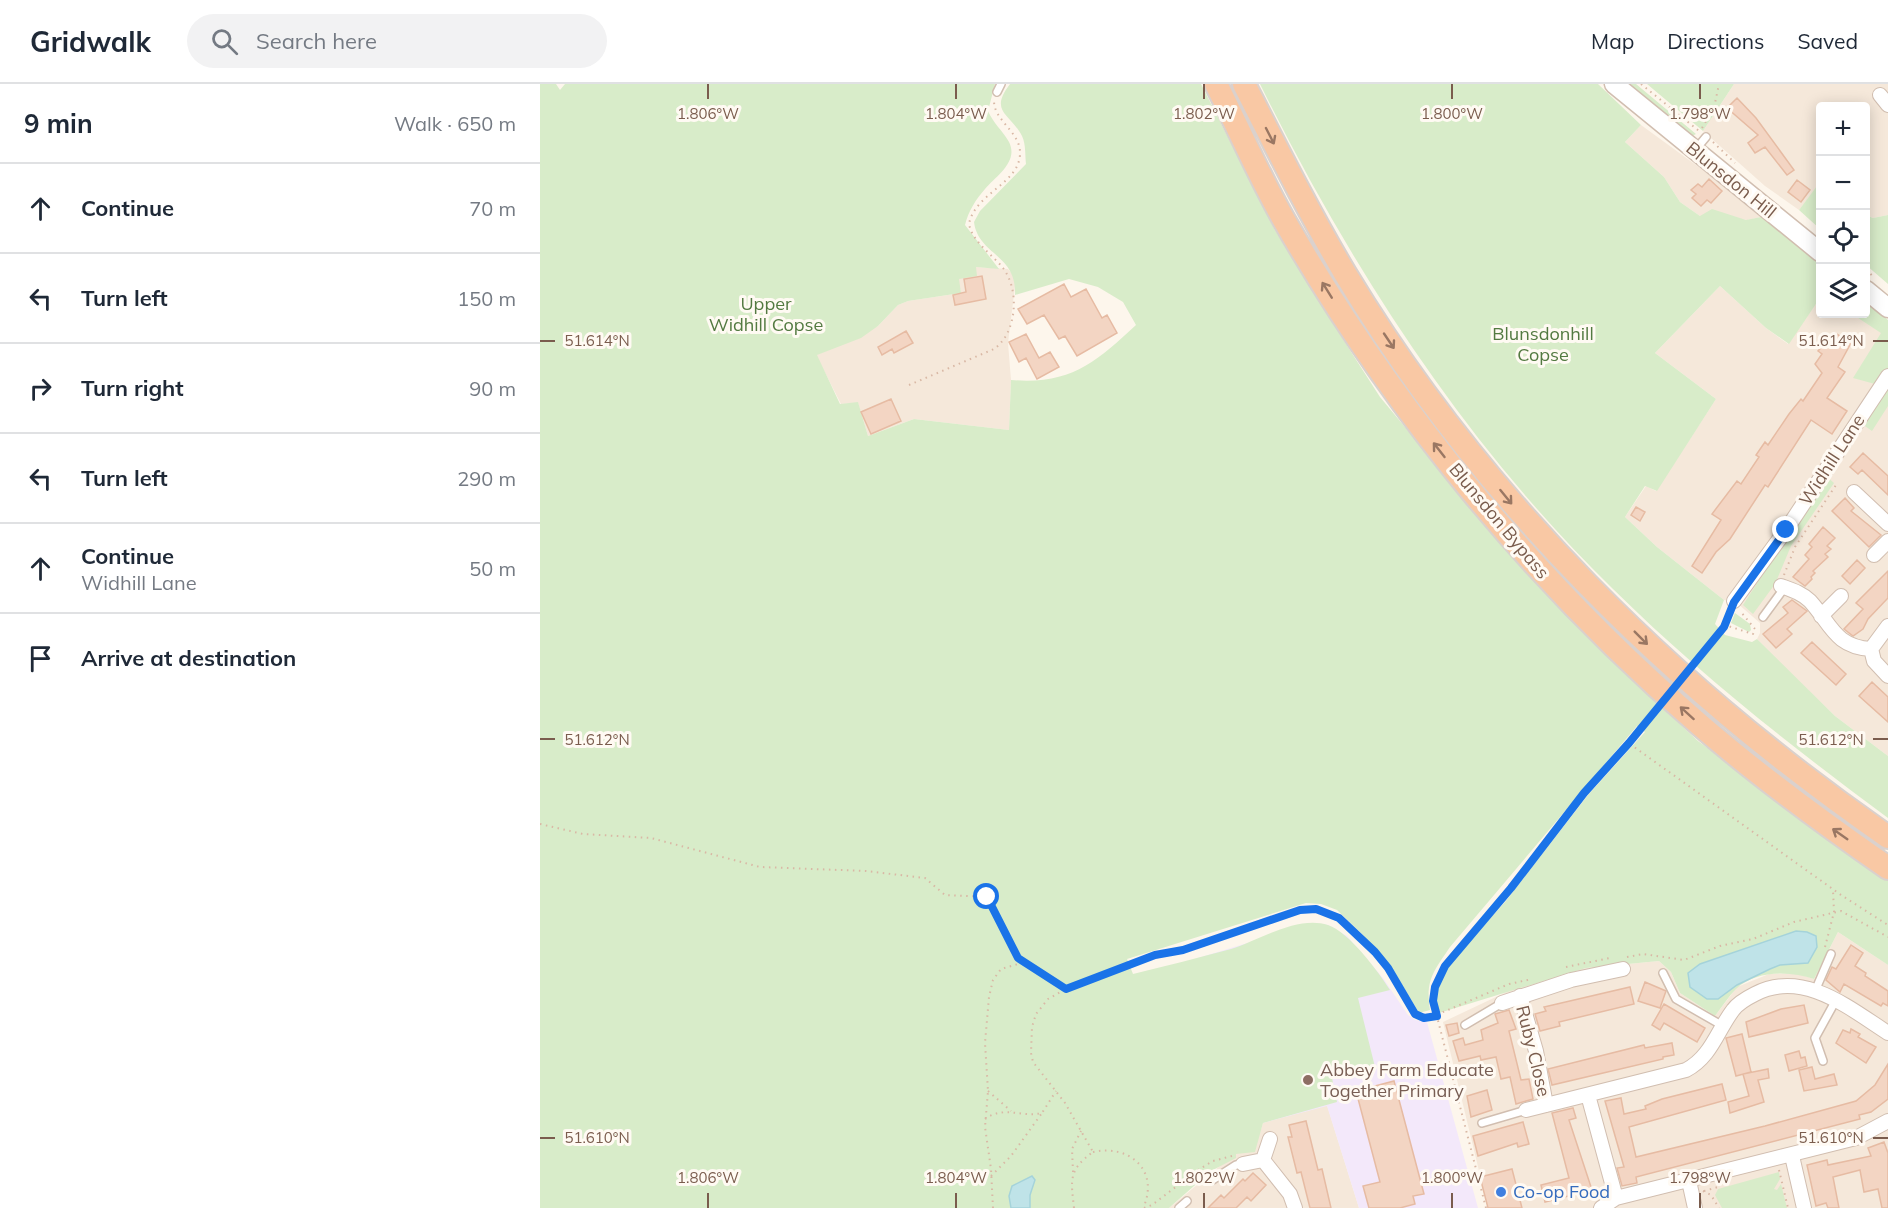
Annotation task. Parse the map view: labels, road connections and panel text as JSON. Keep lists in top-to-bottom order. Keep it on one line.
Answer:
{"streets":{"highway":["Blunsdon Bypass"],"street":["Blunsdon Hill","Widhill Lane","Ruby Close"]},"parks":["Upper Widhill Copse","Blunsdonhill Copse"],"places":["Abbey Farm Educate Together Primary","Co-op Food"],"page":{"header":"Gridwalk","search":"Search here","nav":["Map","Directions","Saved"],"heading":["9 min","Walk · 650 m"],"map_buttons":["+","−"],"list":[["Continue","70 m"],["Turn left","150 m"],["Turn right","90 m"],["Turn left","290 m"],["Continue","Widhill Lane","50 m"],"Arrive at destination"]},"coordinates":["1.806°W","1.804°W","1.802°W","1.800°W","1.798°W","51.614°N","51.612°N","51.610°N"]}
